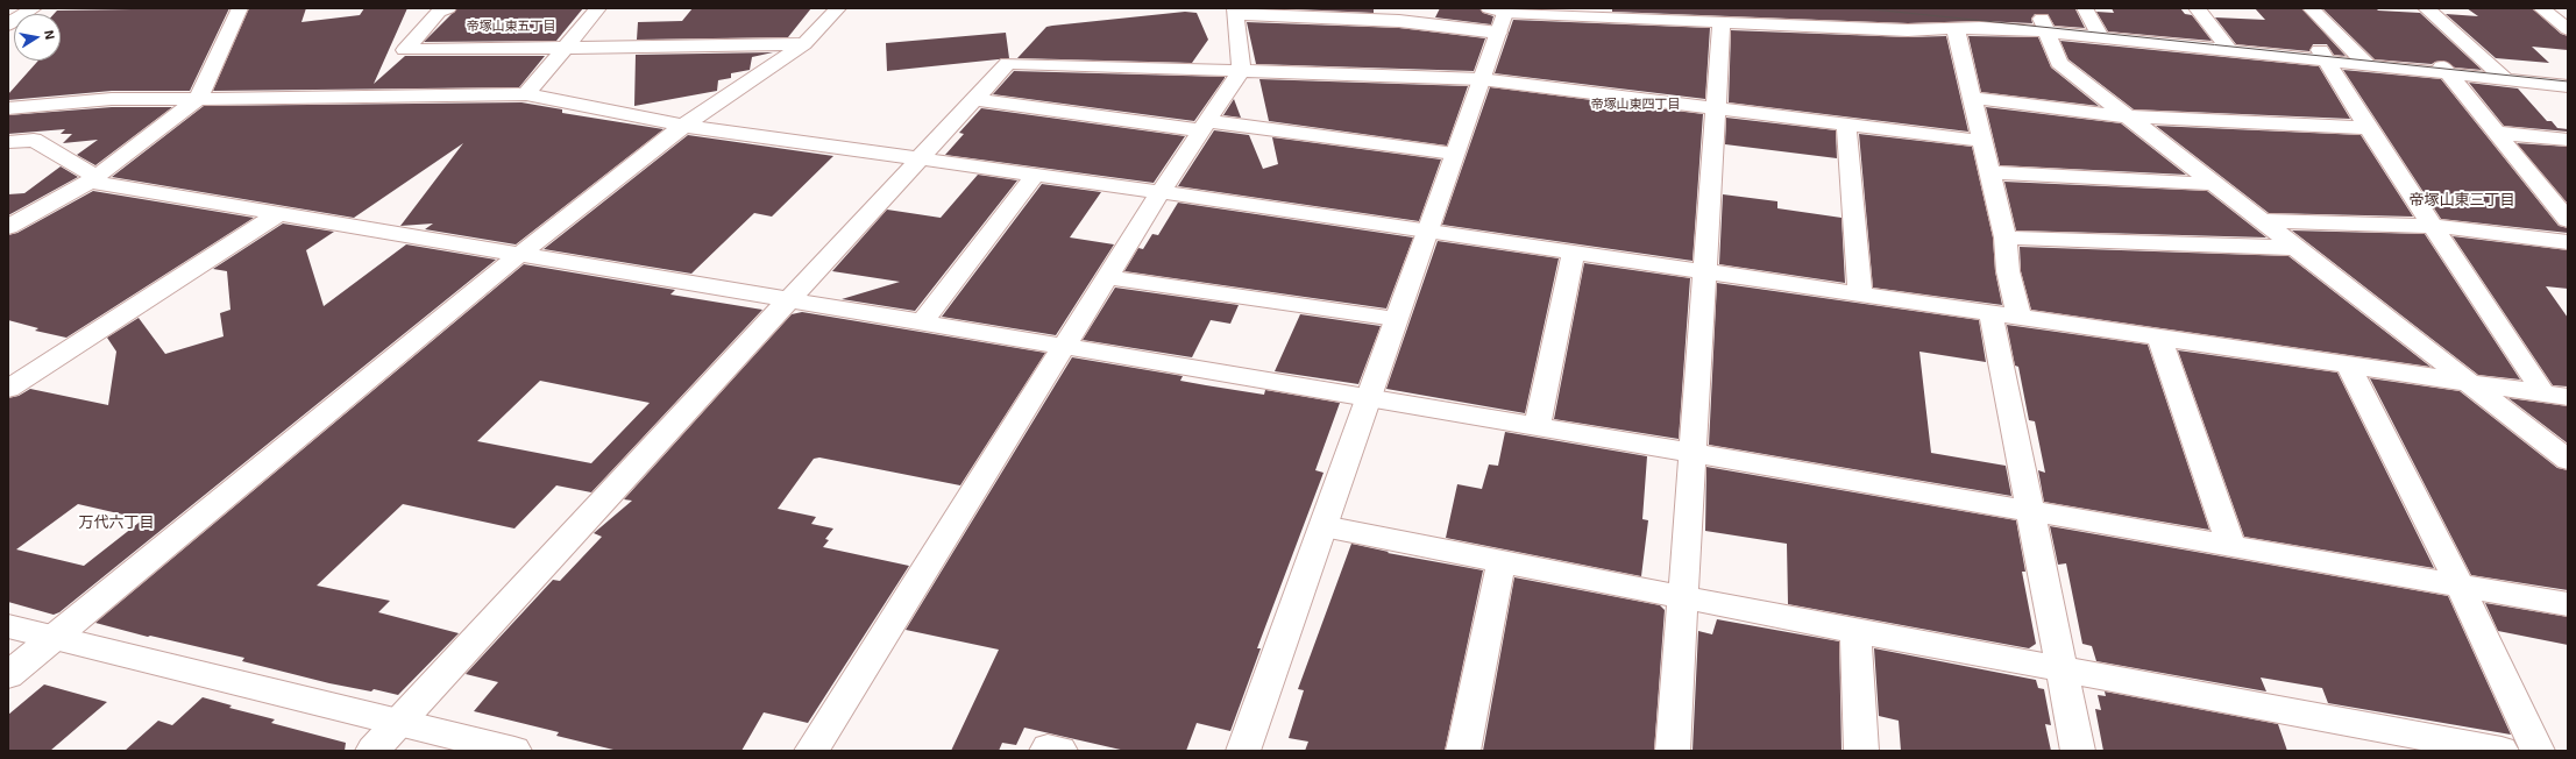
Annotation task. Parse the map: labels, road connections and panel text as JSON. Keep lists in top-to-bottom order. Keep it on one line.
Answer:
{"districts":["帝塚山東五丁目","帝塚山東四丁目","帝塚山東三丁目","万代六丁目"],"north":"right"}
